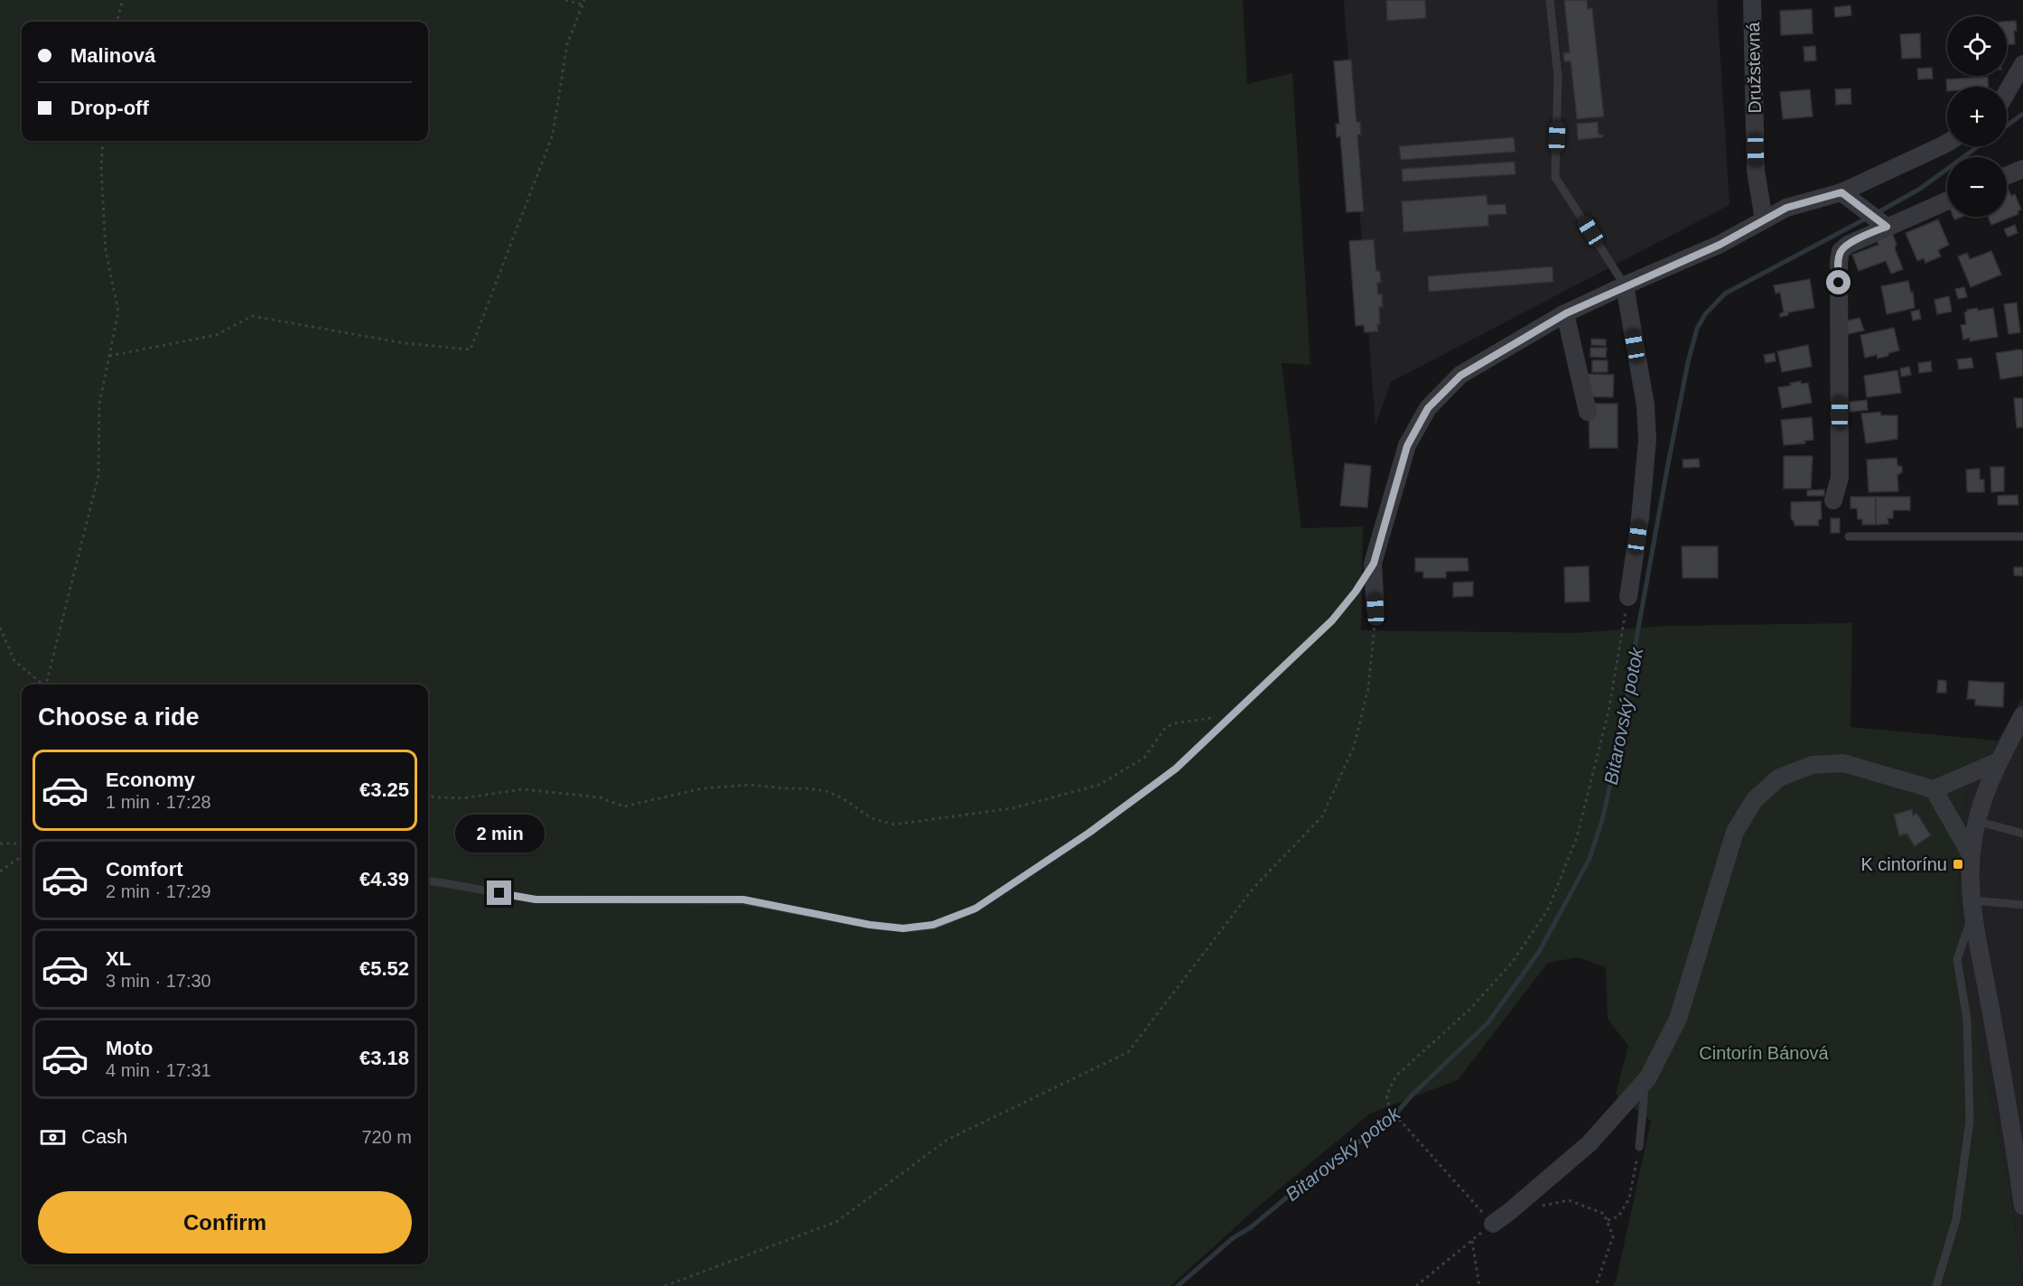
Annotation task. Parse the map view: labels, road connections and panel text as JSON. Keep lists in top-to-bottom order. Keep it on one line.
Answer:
{"streets":{"street":["Družstevná"]},"water":["Bitarovský potok"],"parks":["Cintorín Bánová"],"places":{"transit":["K cintorínu"]},"page":{"map_buttons":["+","−"],"banner":["Malinová","Drop-off"],"heading":"Choose a ride","list":[{"name":"Economy","note":"1 min · 17:28","value":"€3.25"},{"name":"Comfort","note":"2 min · 17:29","value":"€4.39"},{"name":"XL","note":"3 min · 17:30","value":"€5.52"},{"name":"Moto","note":"4 min · 17:31","value":"€3.18"}],"bubble":"2 min","pay":["Cash","720 m"],"buttons":"Confirm"}}
